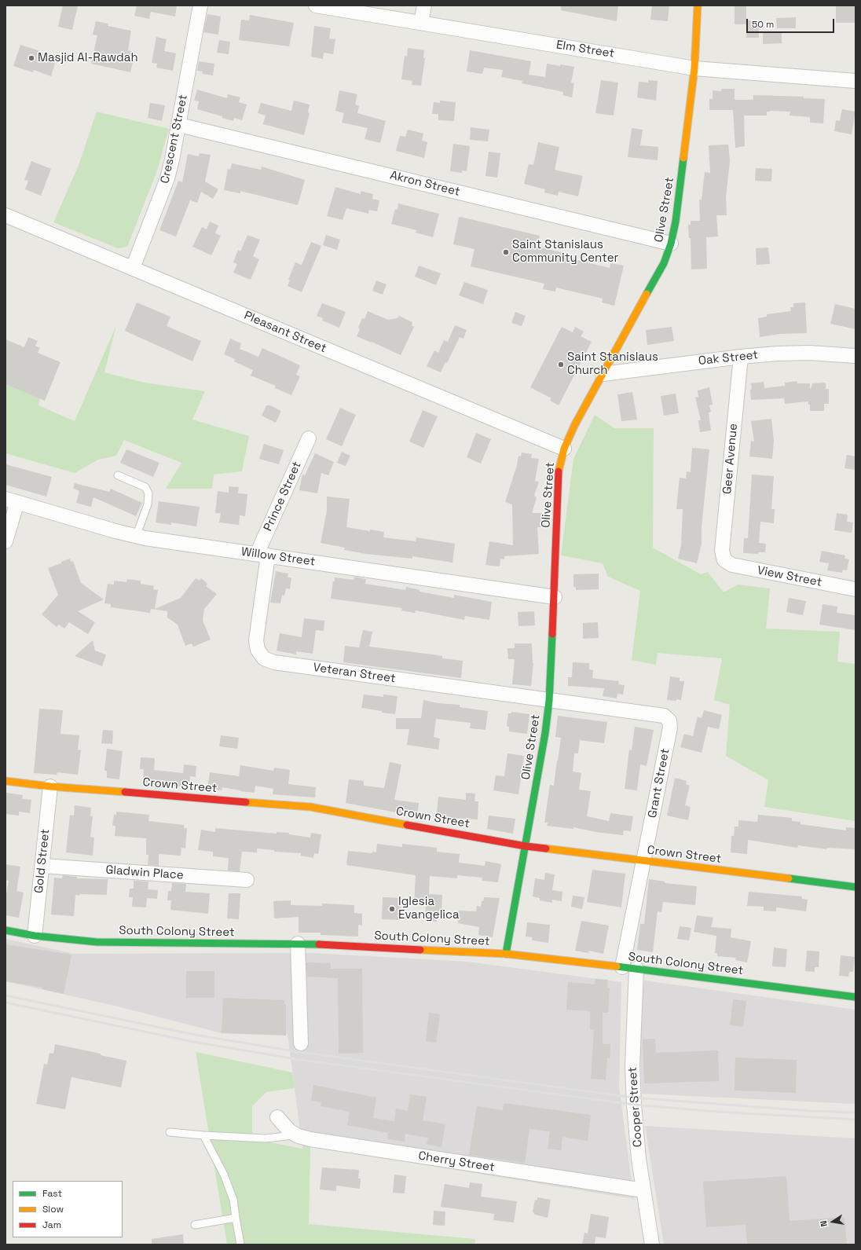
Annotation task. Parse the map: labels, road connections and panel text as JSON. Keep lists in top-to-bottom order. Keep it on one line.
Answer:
{"streets":{"street":["Elm Street","Crescent Street","Akron Street","Olive Street","Pleasant Street","Oak Street","Geer Avenue","Prince Street","Willow Street","View Street","Veteran Street","Grant Street","Crown Street","Gold Street","Gladwin Place","South Colony Street","Cooper Street","Cherry Street"]},"crossings":[["Elm Street","Olive Street"],["Crescent Street","Akron Street"],["Crescent Street","Pleasant Street"],["Akron Street","Olive Street"],["Olive Street","Pleasant Street"],["Olive Street","Oak Street"],["Olive Street","Willow Street"],["Olive Street","Veteran Street"],["Olive Street","Grant Street"],["Olive Street","Crown Street"],["Olive Street","South Colony Street"],["Oak Street","Geer Avenue"],["Geer Avenue","View Street"],["Prince Street","Willow Street"],["Prince Street","Veteran Street"],["Willow Street","Veteran Street"],["Veteran Street","Grant Street"],["Grant Street","Crown Street"],["Grant Street","South Colony Street"],["Grant Street","Cooper Street"],["Crown Street","Gold Street"],["Gold Street","Gladwin Place"],["Gold Street","South Colony Street"],["South Colony Street","Cooper Street"],["Cooper Street","Cherry Street"]],"places":["Masjid Al-Rawdah","Saint Stanislaus Community Center","Saint Stanislaus Church","Iglesia Evangelica"],"legend":["Fast","Slow","Jam"],"scale_bar":"50 m","north":"left"}
